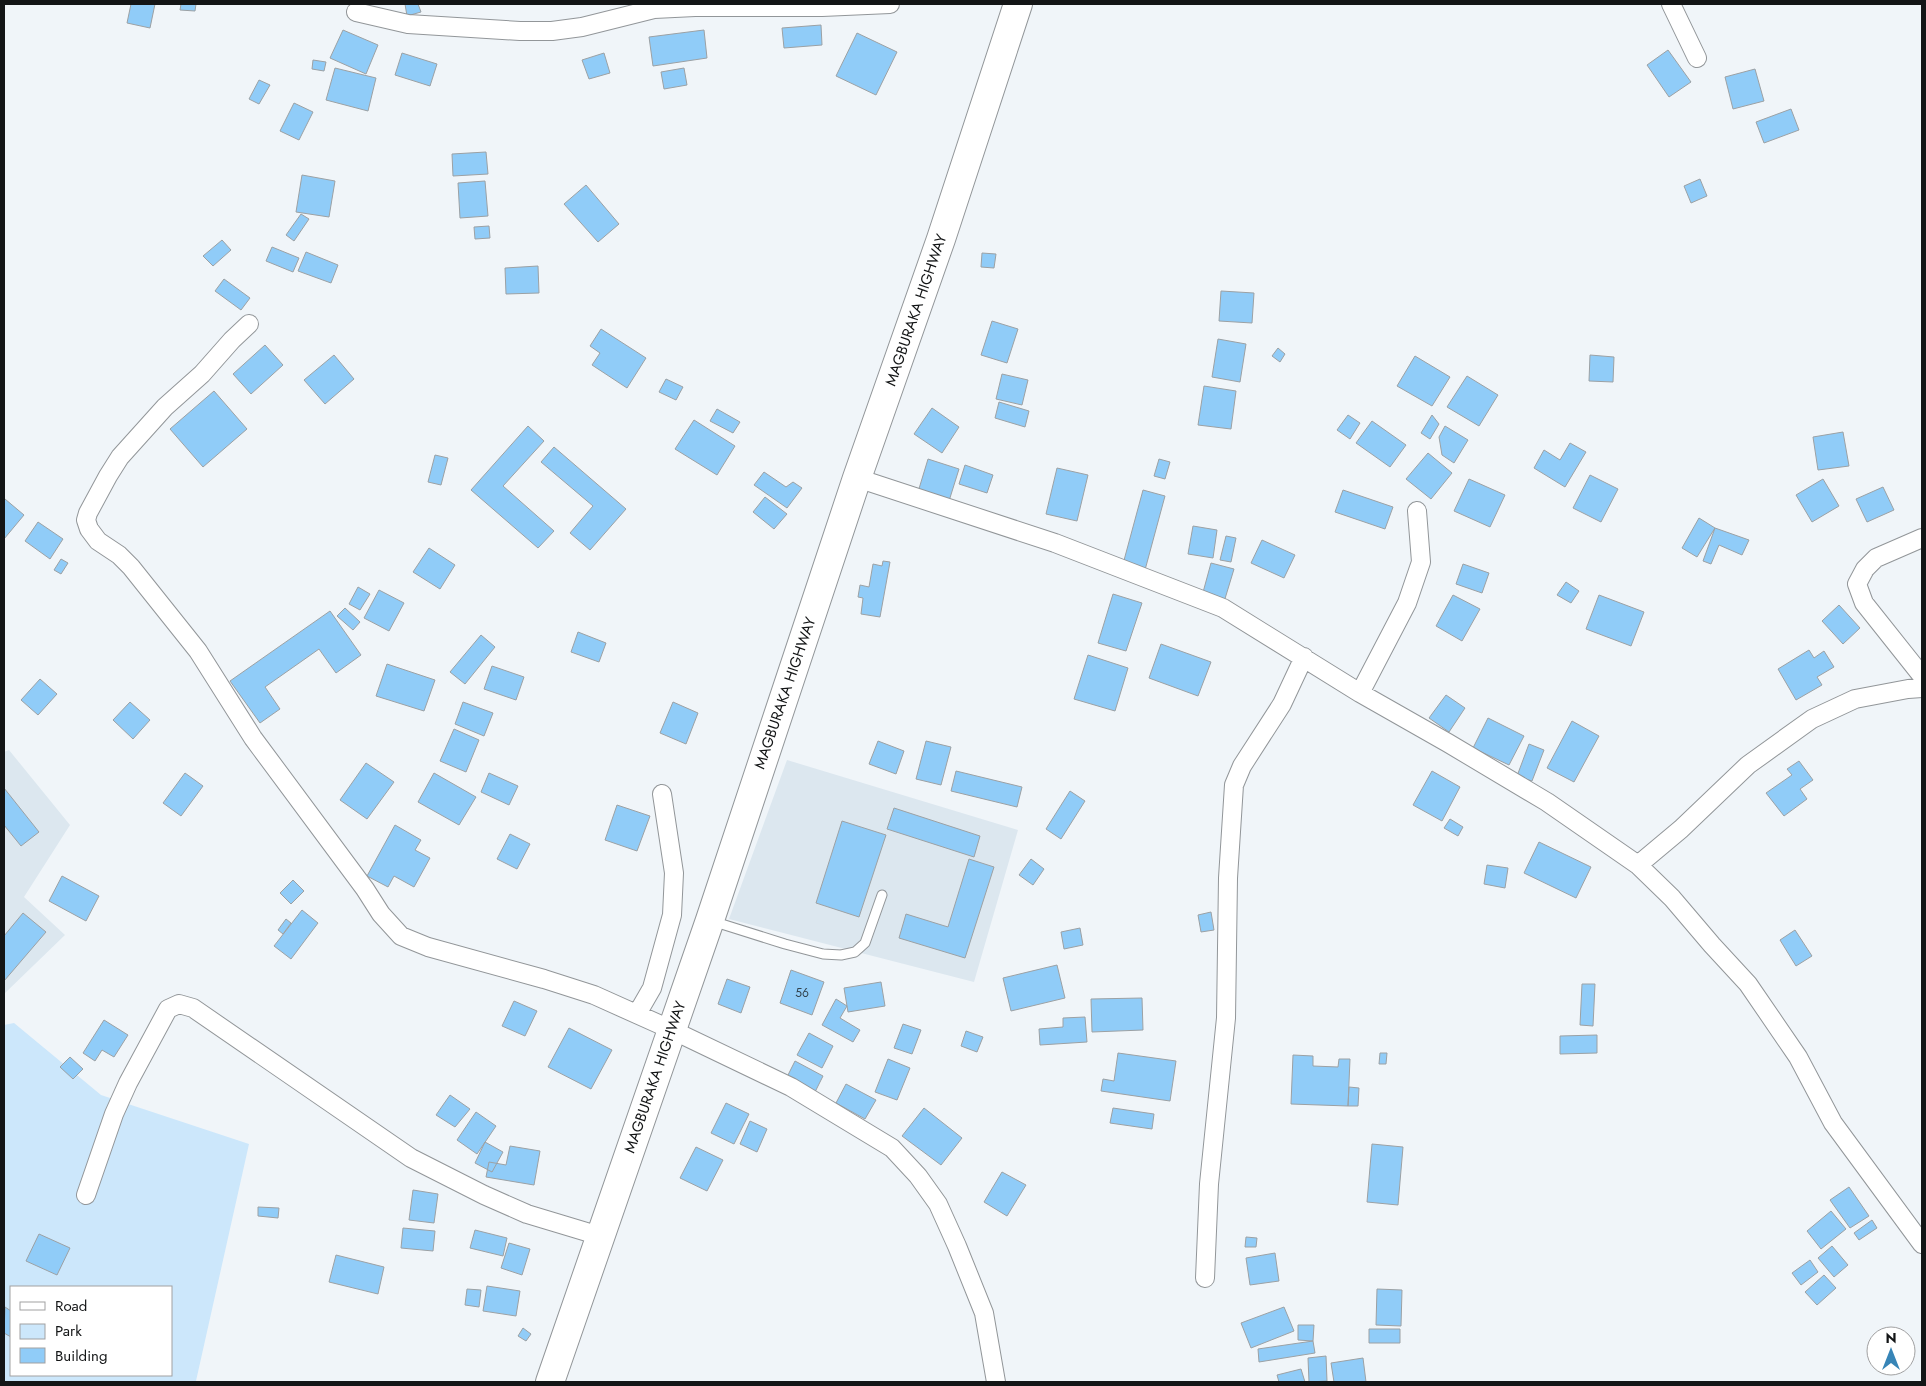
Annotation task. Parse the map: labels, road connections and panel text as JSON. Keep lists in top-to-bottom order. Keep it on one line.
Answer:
{"streets":{"main road":["MAGBURAKA HIGHWAY"]},"house_numbers":["56"],"legend":["Road","Park","Building"],"north":"top"}
